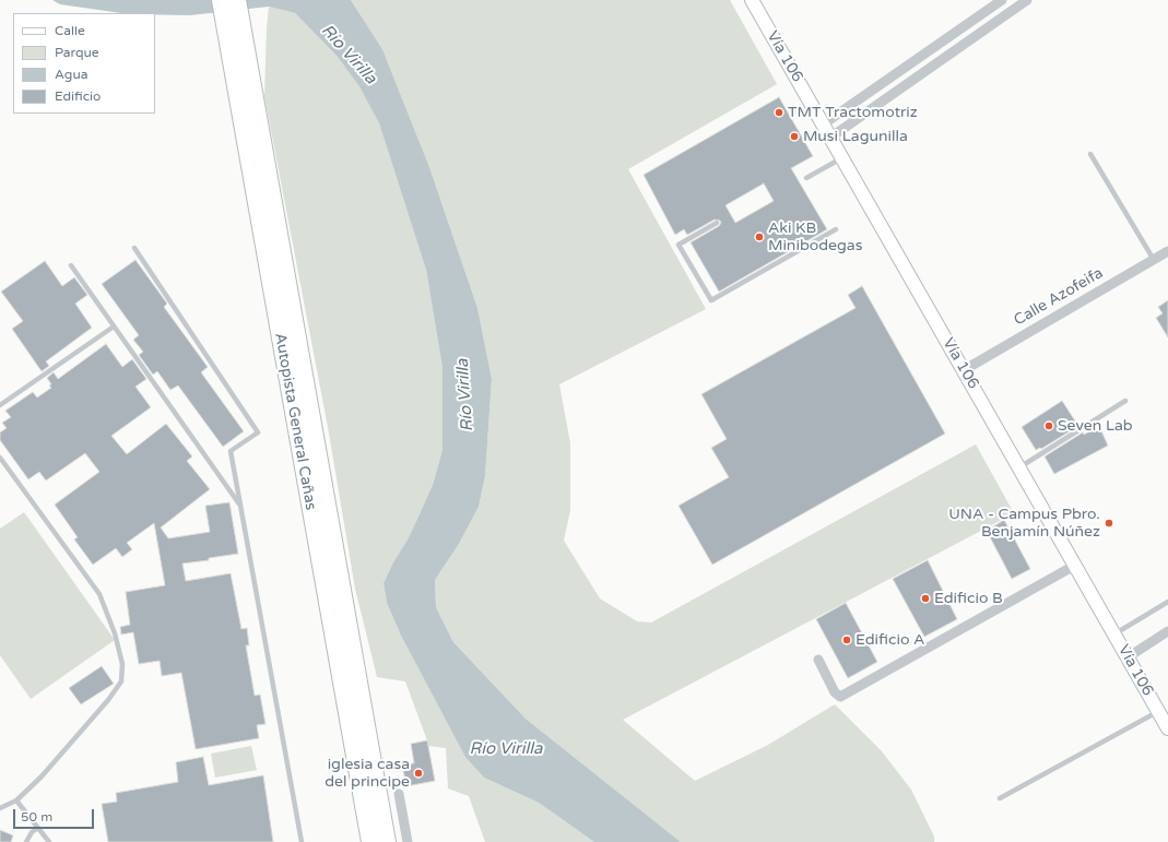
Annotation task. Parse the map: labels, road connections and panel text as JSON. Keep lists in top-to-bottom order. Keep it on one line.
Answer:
{"streets":{"highway":["Autopista General Cañas"],"main road":["Vía 106"],"street":["Calle Azofeifa"]},"crossings":[["Vía 106","Calle Azofeifa"]],"water":["Río Virilla"],"places":["TMT Tractomotriz","Musi Lagunilla","Aki KB Minibodegas","Seven Lab","UNA - Campus Pbro. Benjamín Núñez","Edificio B","Edificio A","iglesia casa del principe"],"legend":["Calle","Parque","Agua","Edificio"],"scale_bar":"50 m"}
